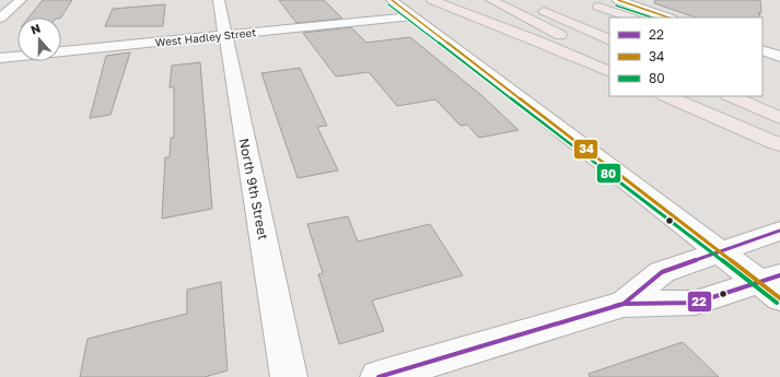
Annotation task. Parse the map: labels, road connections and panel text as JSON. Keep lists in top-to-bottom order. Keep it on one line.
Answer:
{"streets":{"street":["West Hadley Street","North 9th Street"]},"crossings":[["West Hadley Street","North 9th Street"]],"lines":["transit line 34","transit line 80","transit line 22"],"legend":["22","34","80"],"north":"top"}
